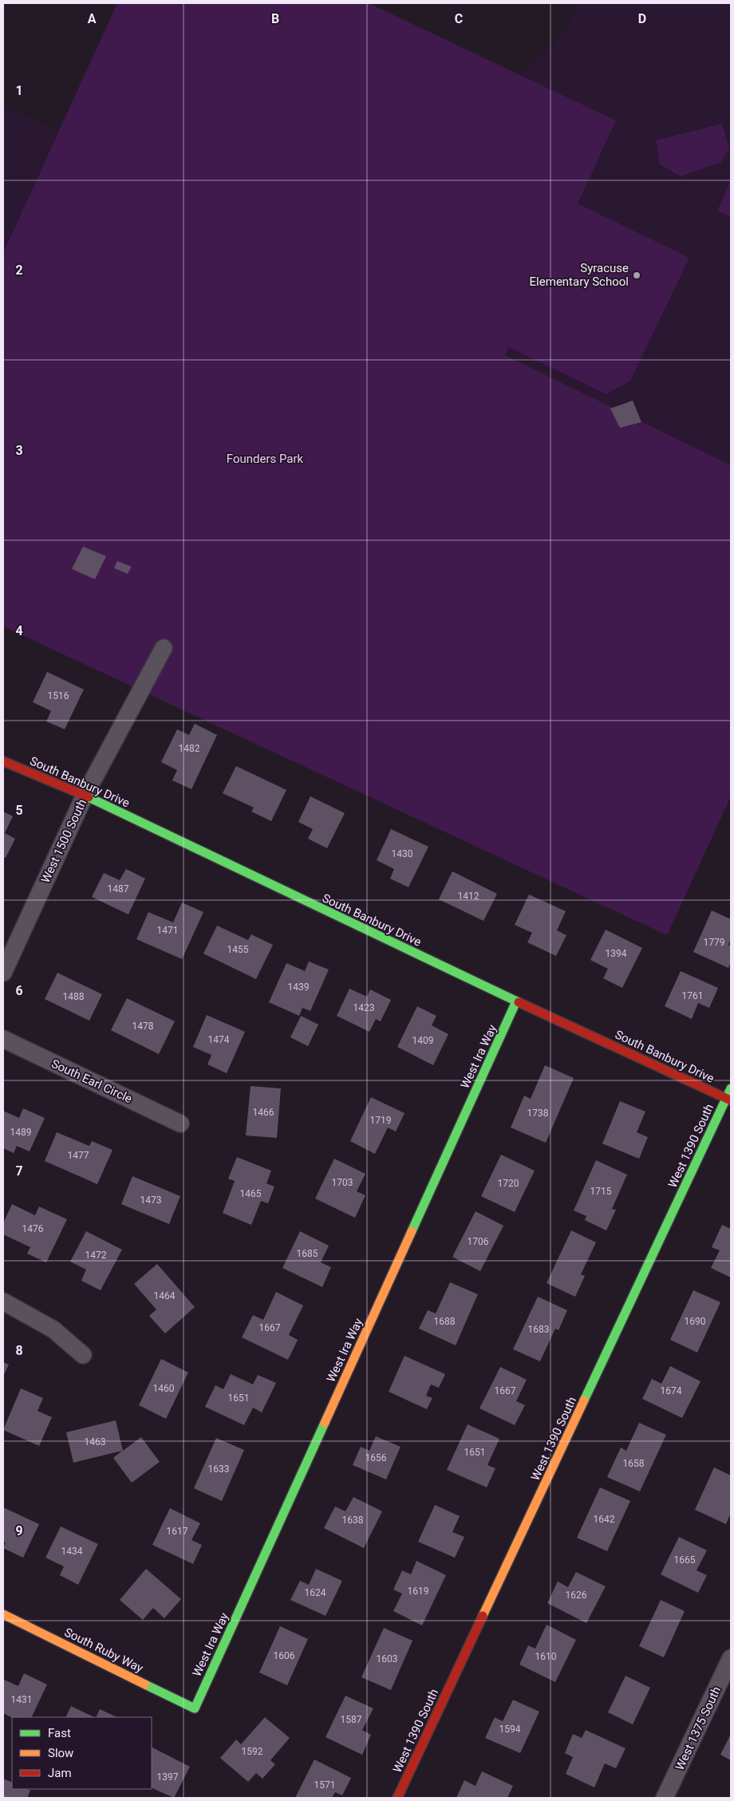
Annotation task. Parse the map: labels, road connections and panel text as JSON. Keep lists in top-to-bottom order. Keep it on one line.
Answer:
{"streets":{"street":["South Banbury Drive","West 1500 South","West Ira Way","South Earl Circle","West 1390 South","South Ruby Way","West 1375 South"]},"crossings":[["South Banbury Drive","West 1500 South"],["South Banbury Drive","West Ira Way"],["South Banbury Drive","West 1390 South"],["West Ira Way","South Ruby Way"]],"parks":["Founders Park"],"places":["Syracuse Elementary School"],"house_numbers":["1516","1482","1430","1487","1412","1471","1779","1455","1394","1439","1761","1488","1423","1478","1474","1409","1466","1738","1719","1489","1477","1703","1720","1715","1465","1473","1476","1706","1685","1472","1464","1688","1690","1667","1683","1460","1667","1674","1651","1463","1651","1656","1658","1633","1642","1638","1617","1434","1665","1619","1624","1626","1606","1610","1603","1431","1587","1594","1592","1397","1571"],"legend":["Fast","Slow","Jam"],"grid":{"columns":["A","B","C","D"],"rows":["1","2","3","4","5","6","7","8","9"]}}
